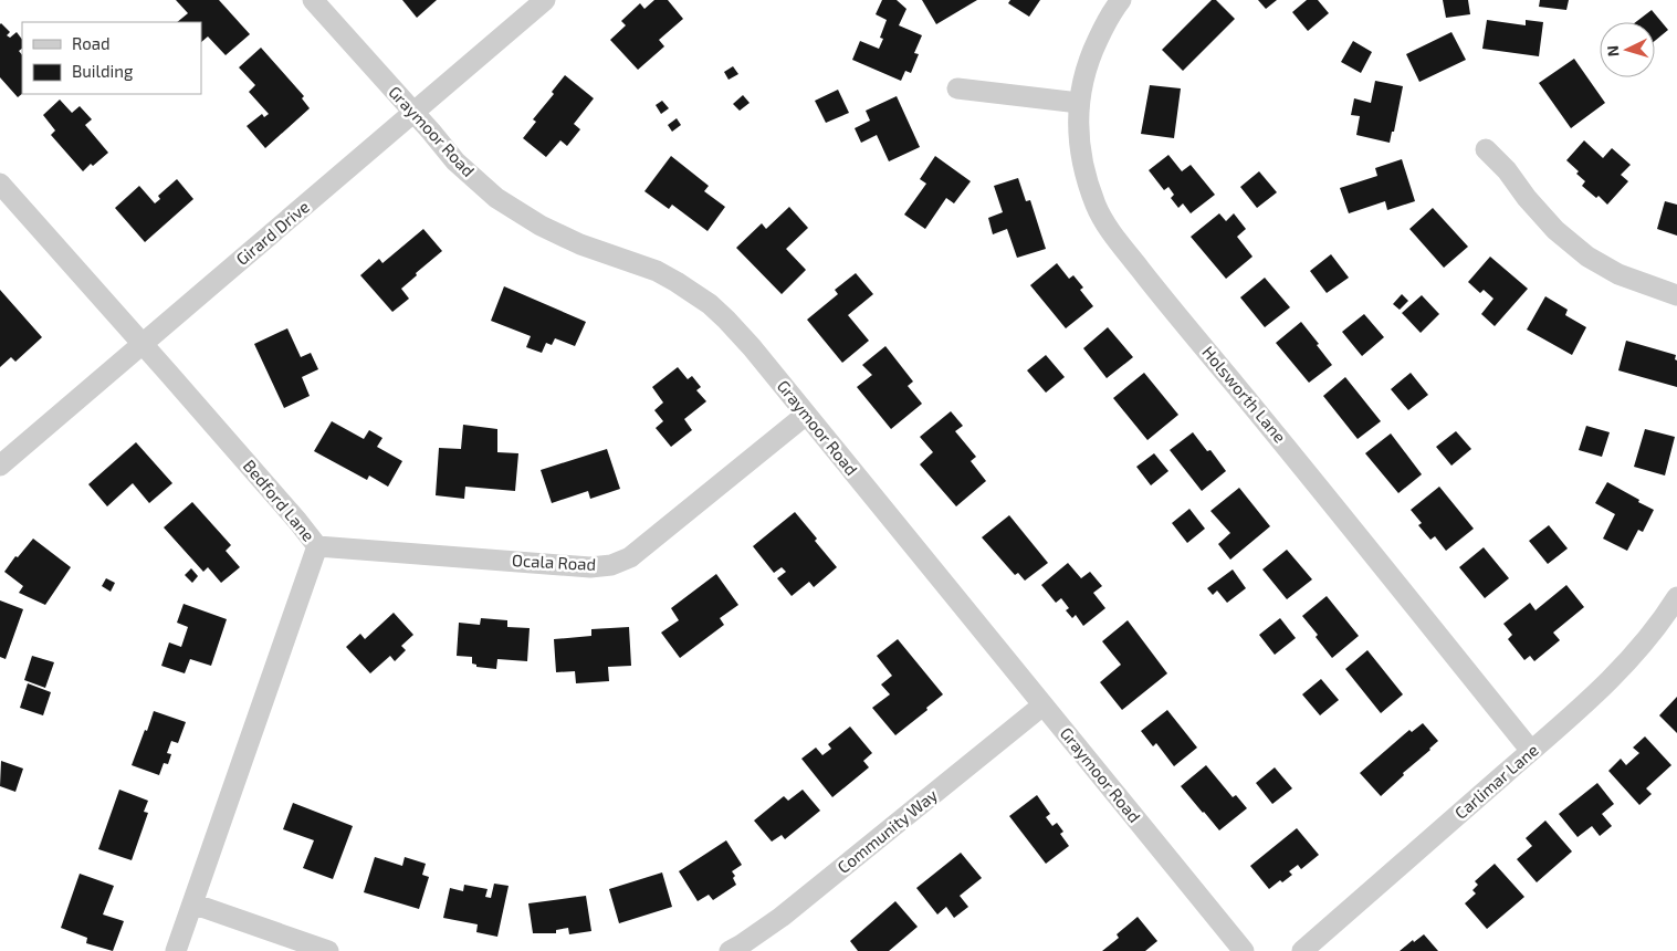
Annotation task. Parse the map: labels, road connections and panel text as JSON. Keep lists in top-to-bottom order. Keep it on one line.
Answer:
{"streets":{"street":["Graymoor Road","Girard Drive","Holsworth Lane","Bedford Lane","Ocala Road","Carlimar Lane","Community Way"]},"crossings":[["Graymoor Road","Girard Drive"],["Graymoor Road","Ocala Road"],["Graymoor Road","Community Way"],["Girard Drive","Bedford Lane"],["Holsworth Lane","Carlimar Lane"],["Bedford Lane","Ocala Road"]],"legend":["Road","Building"],"north":"left"}
